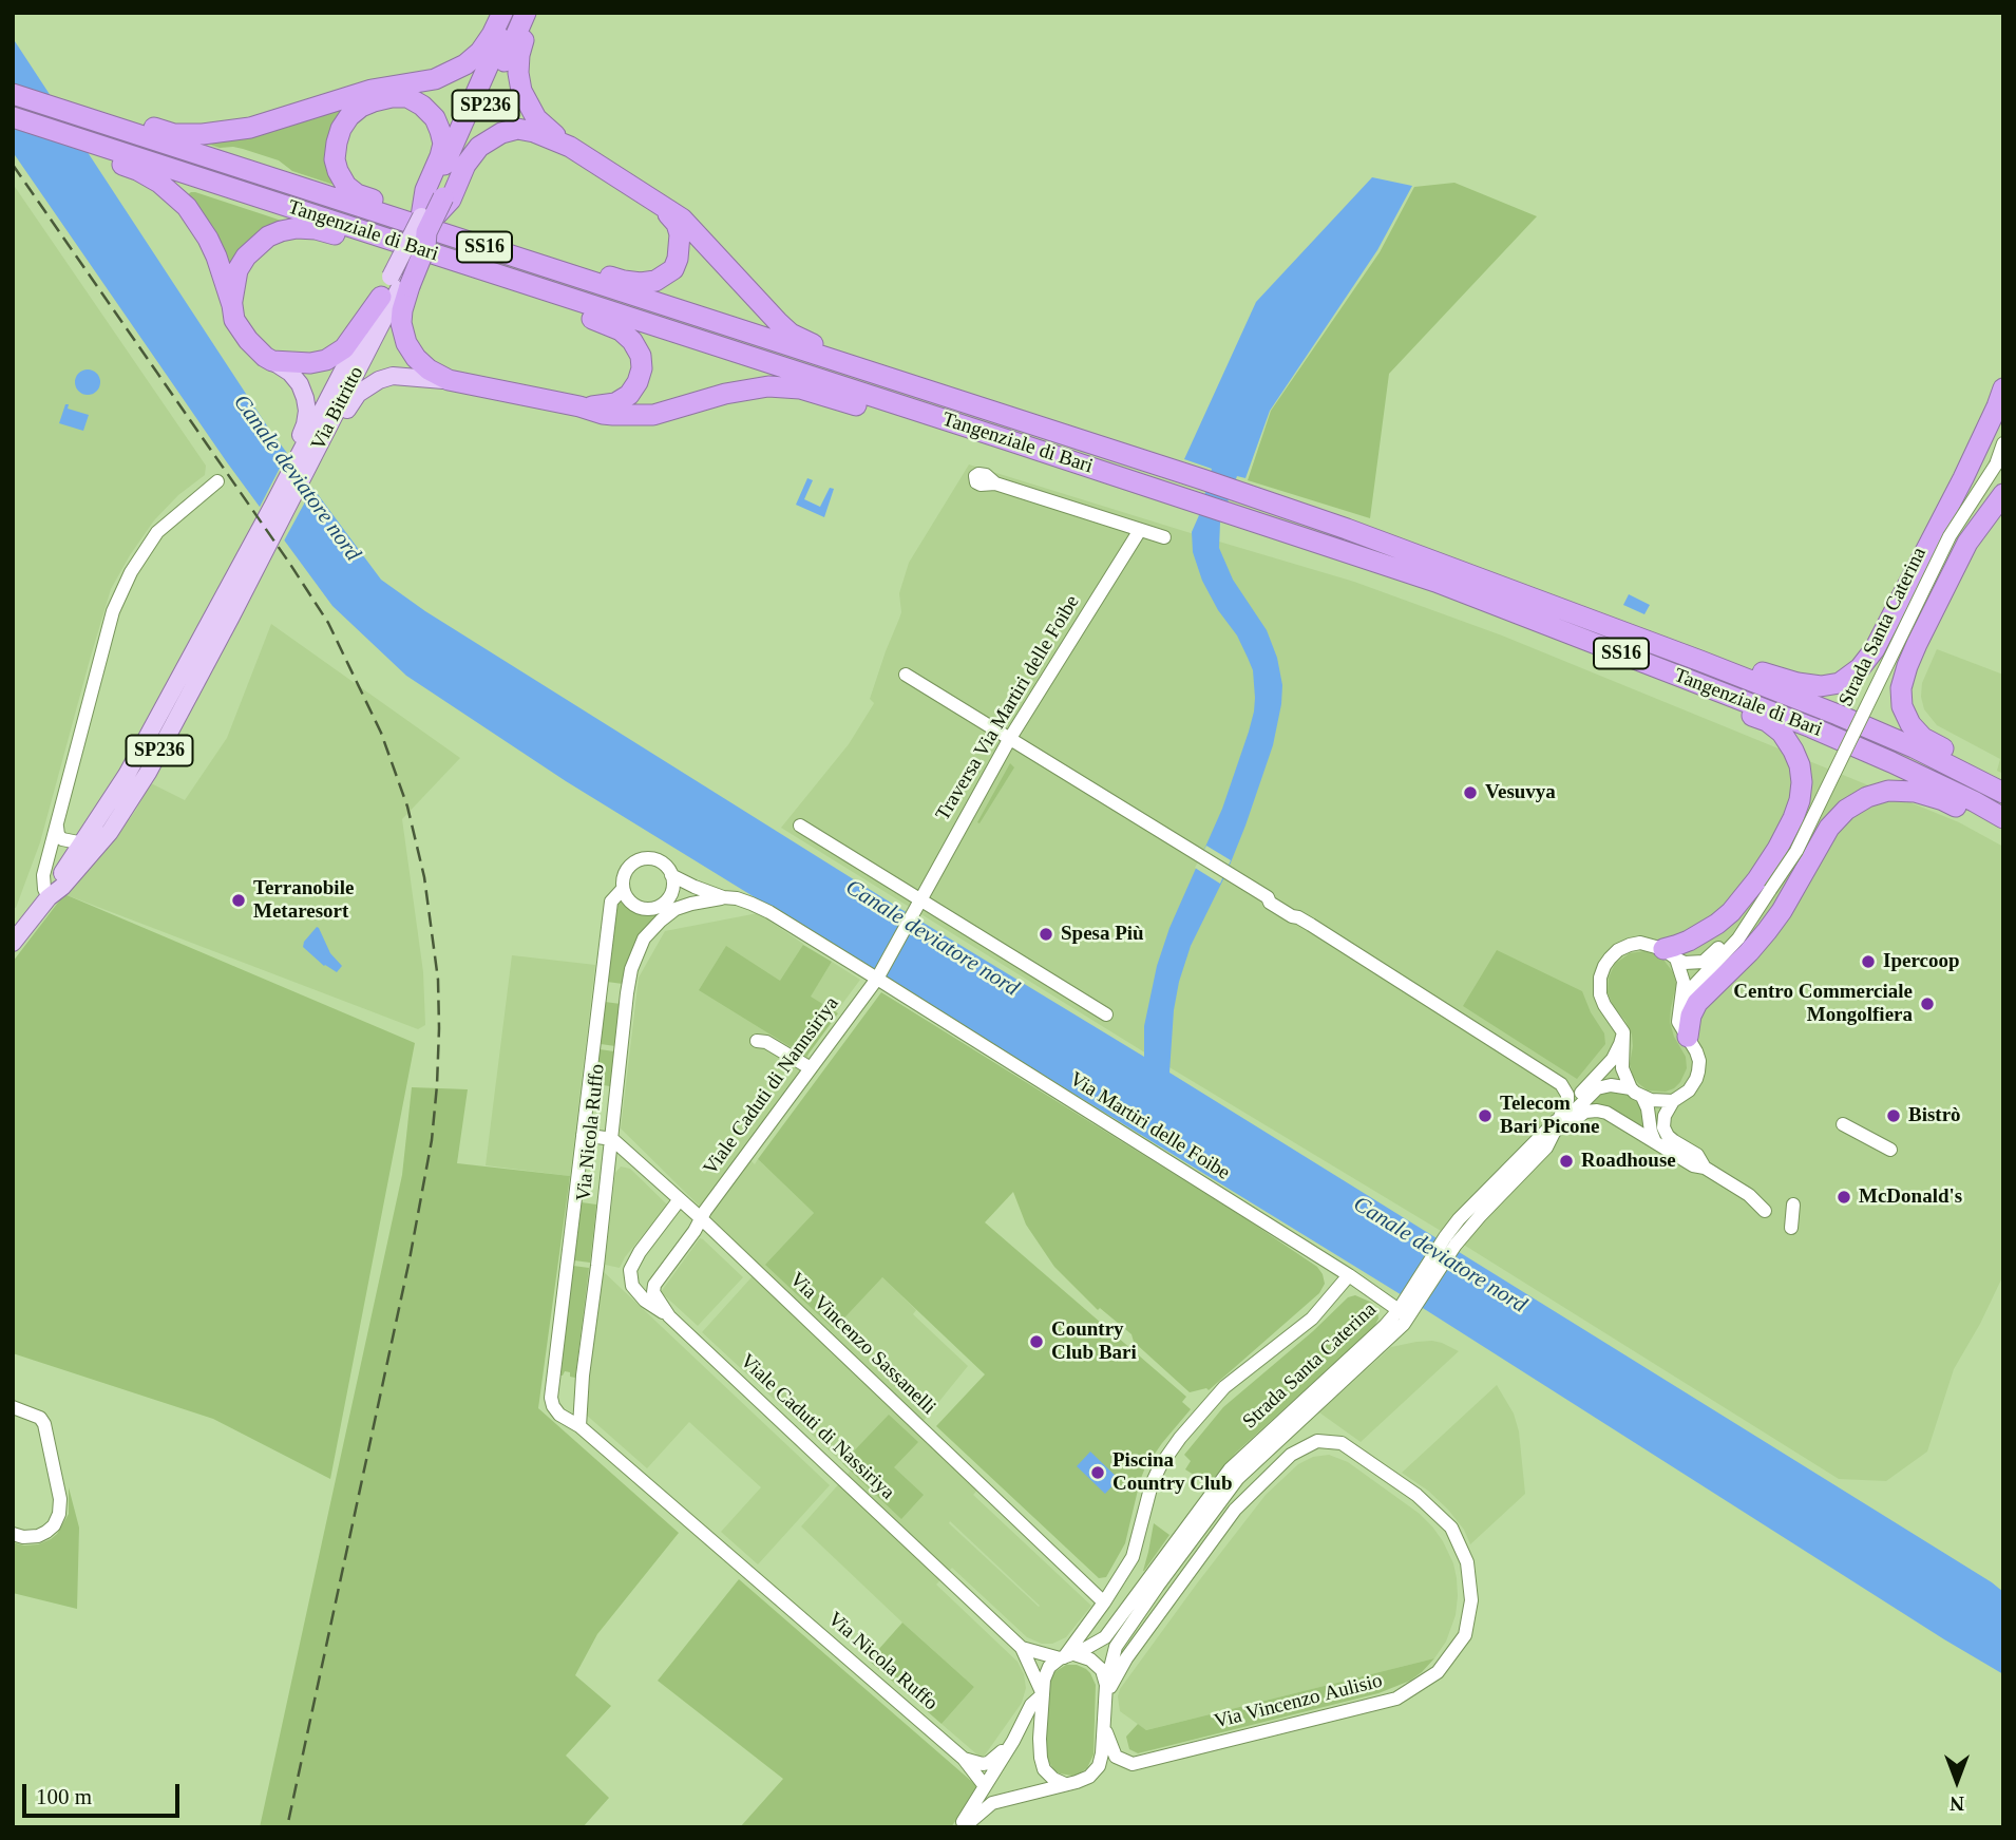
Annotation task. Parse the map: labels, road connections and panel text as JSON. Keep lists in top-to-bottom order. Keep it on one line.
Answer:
{"streets":{"highway":["SP236","Tangenziale di Bari","SS16"],"main road":["Via Bitritto"],"street":["Strada Santa Caterina","Traversa Via Martiri delle Foibe","Viale Caduti di Nannsiriya","Via Martiri delle Foibe","Via Nicola Ruffo","Via Vincenzo Sassanelli","Viale Caduti di Nassiriya","Via Vincenzo Aulisio"]},"crossings":[["SP236","Tangenziale di Bari"],["Strada Santa Caterina","Via Martiri delle Foibe"],["Strada Santa Caterina","Via Nicola Ruffo"],["Strada Santa Caterina","Via Vincenzo Sassanelli"],["Strada Santa Caterina","Via Vincenzo Aulisio"],["Viale Caduti di Nannsiriya","Via Martiri delle Foibe"],["Viale Caduti di Nannsiriya","Via Vincenzo Sassanelli"],["Viale Caduti di Nannsiriya","Viale Caduti di Nassiriya"],["Via Martiri delle Foibe","Via Nicola Ruffo"],["Via Nicola Ruffo","Via Vincenzo Sassanelli"],["Via Vincenzo Sassanelli","Viale Caduti di Nassiriya"]],"water":["Canale deviatore nord"],"places":["Vesuvya","Terranobile Metaresort","Spesa Più","Ipercoop","Centro Commerciale Mongolfiera","Telecom Bari Picone","Bistrò","Roadhouse","McDonald's","Country Club Bari","Piscina Country Club"],"scale_bar":"100 m","north":"bottom"}
